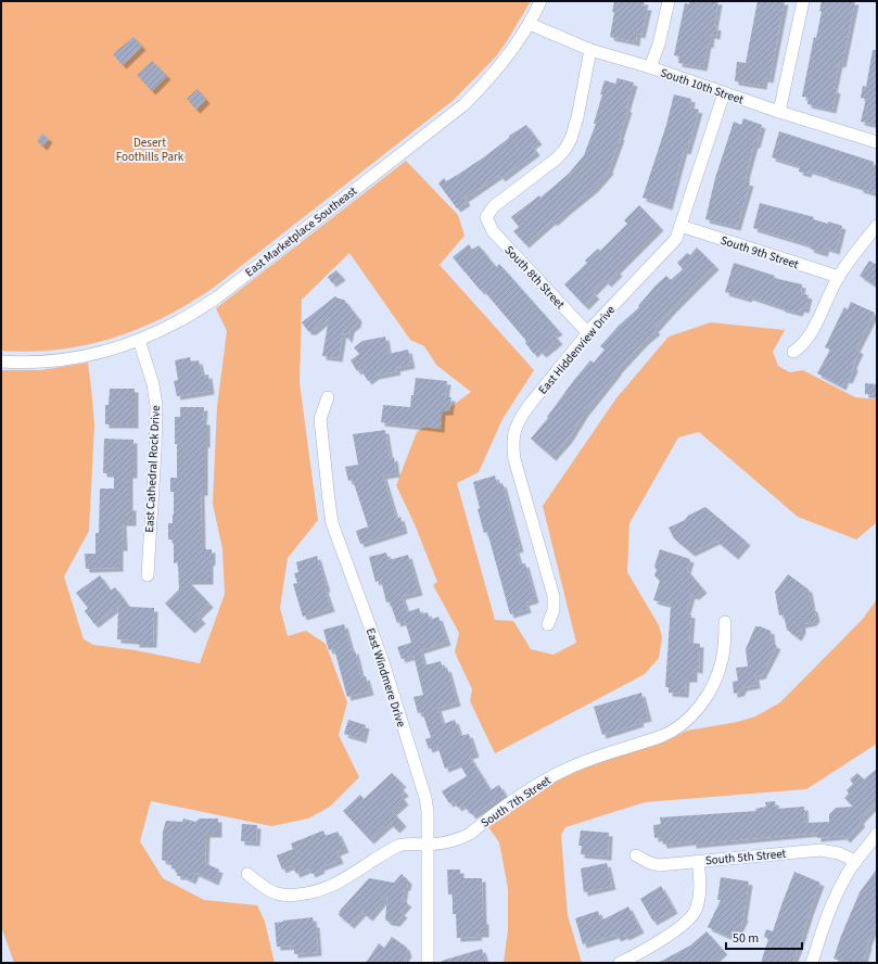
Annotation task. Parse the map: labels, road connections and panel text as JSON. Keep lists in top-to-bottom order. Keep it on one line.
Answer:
{"streets":{"street":["South 10th Street","East Marketplace Southeast","South 9th Street","South 8th Street","East Hiddenview Drive","East Cathedral Rock Drive","East Windmere Drive","South 7th Street","South 5th Street"]},"crossings":[["South 10th Street","East Marketplace Southeast"],["South 10th Street","South 8th Street"],["South 10th Street","East Hiddenview Drive"],["East Marketplace Southeast","East Cathedral Rock Drive"],["South 9th Street","East Hiddenview Drive"],["South 8th Street","East Hiddenview Drive"],["East Windmere Drive","South 7th Street"]],"parks":["Desert Foothills Park"],"scale_bar":"50 m"}
